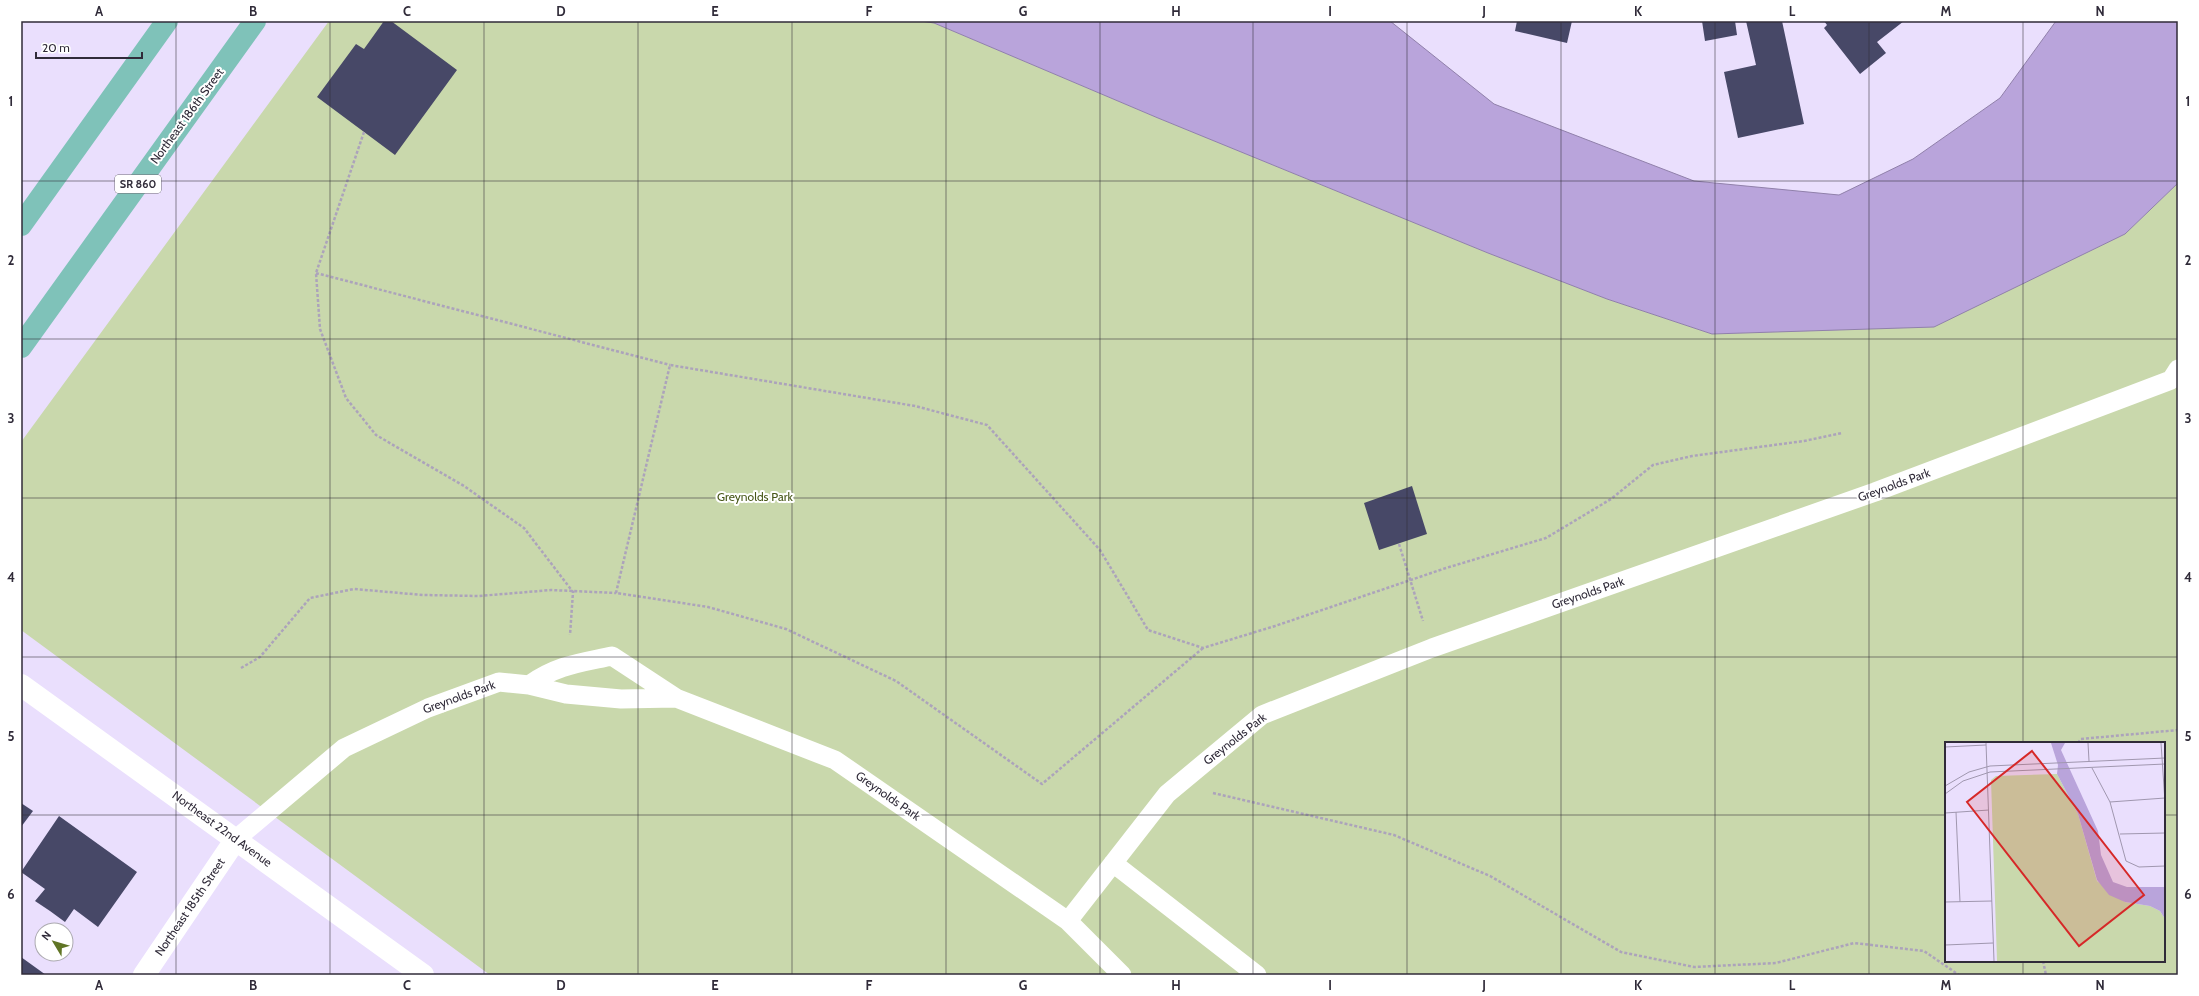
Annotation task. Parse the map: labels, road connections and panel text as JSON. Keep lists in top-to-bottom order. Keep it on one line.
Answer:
{"streets":{"main road":["Northeast 186th Street","SR 860"],"street":["Northeast 22nd Avenue","Northeast 185th Street"],"lane":["Greynolds Park"]},"crossings":[["Greynolds Park","Northeast 22nd Avenue"],["Greynolds Park","Northeast 185th Street"],["Northeast 22nd Avenue","Northeast 185th Street"]],"parks":["Greynolds Park"],"scale_bar":"20 m","north":"top left","grid":{"columns":["A","B","C","D","E","F","G","H","I","J","K","L","M","N"],"rows":["1","2","3","4","5","6"]}}
